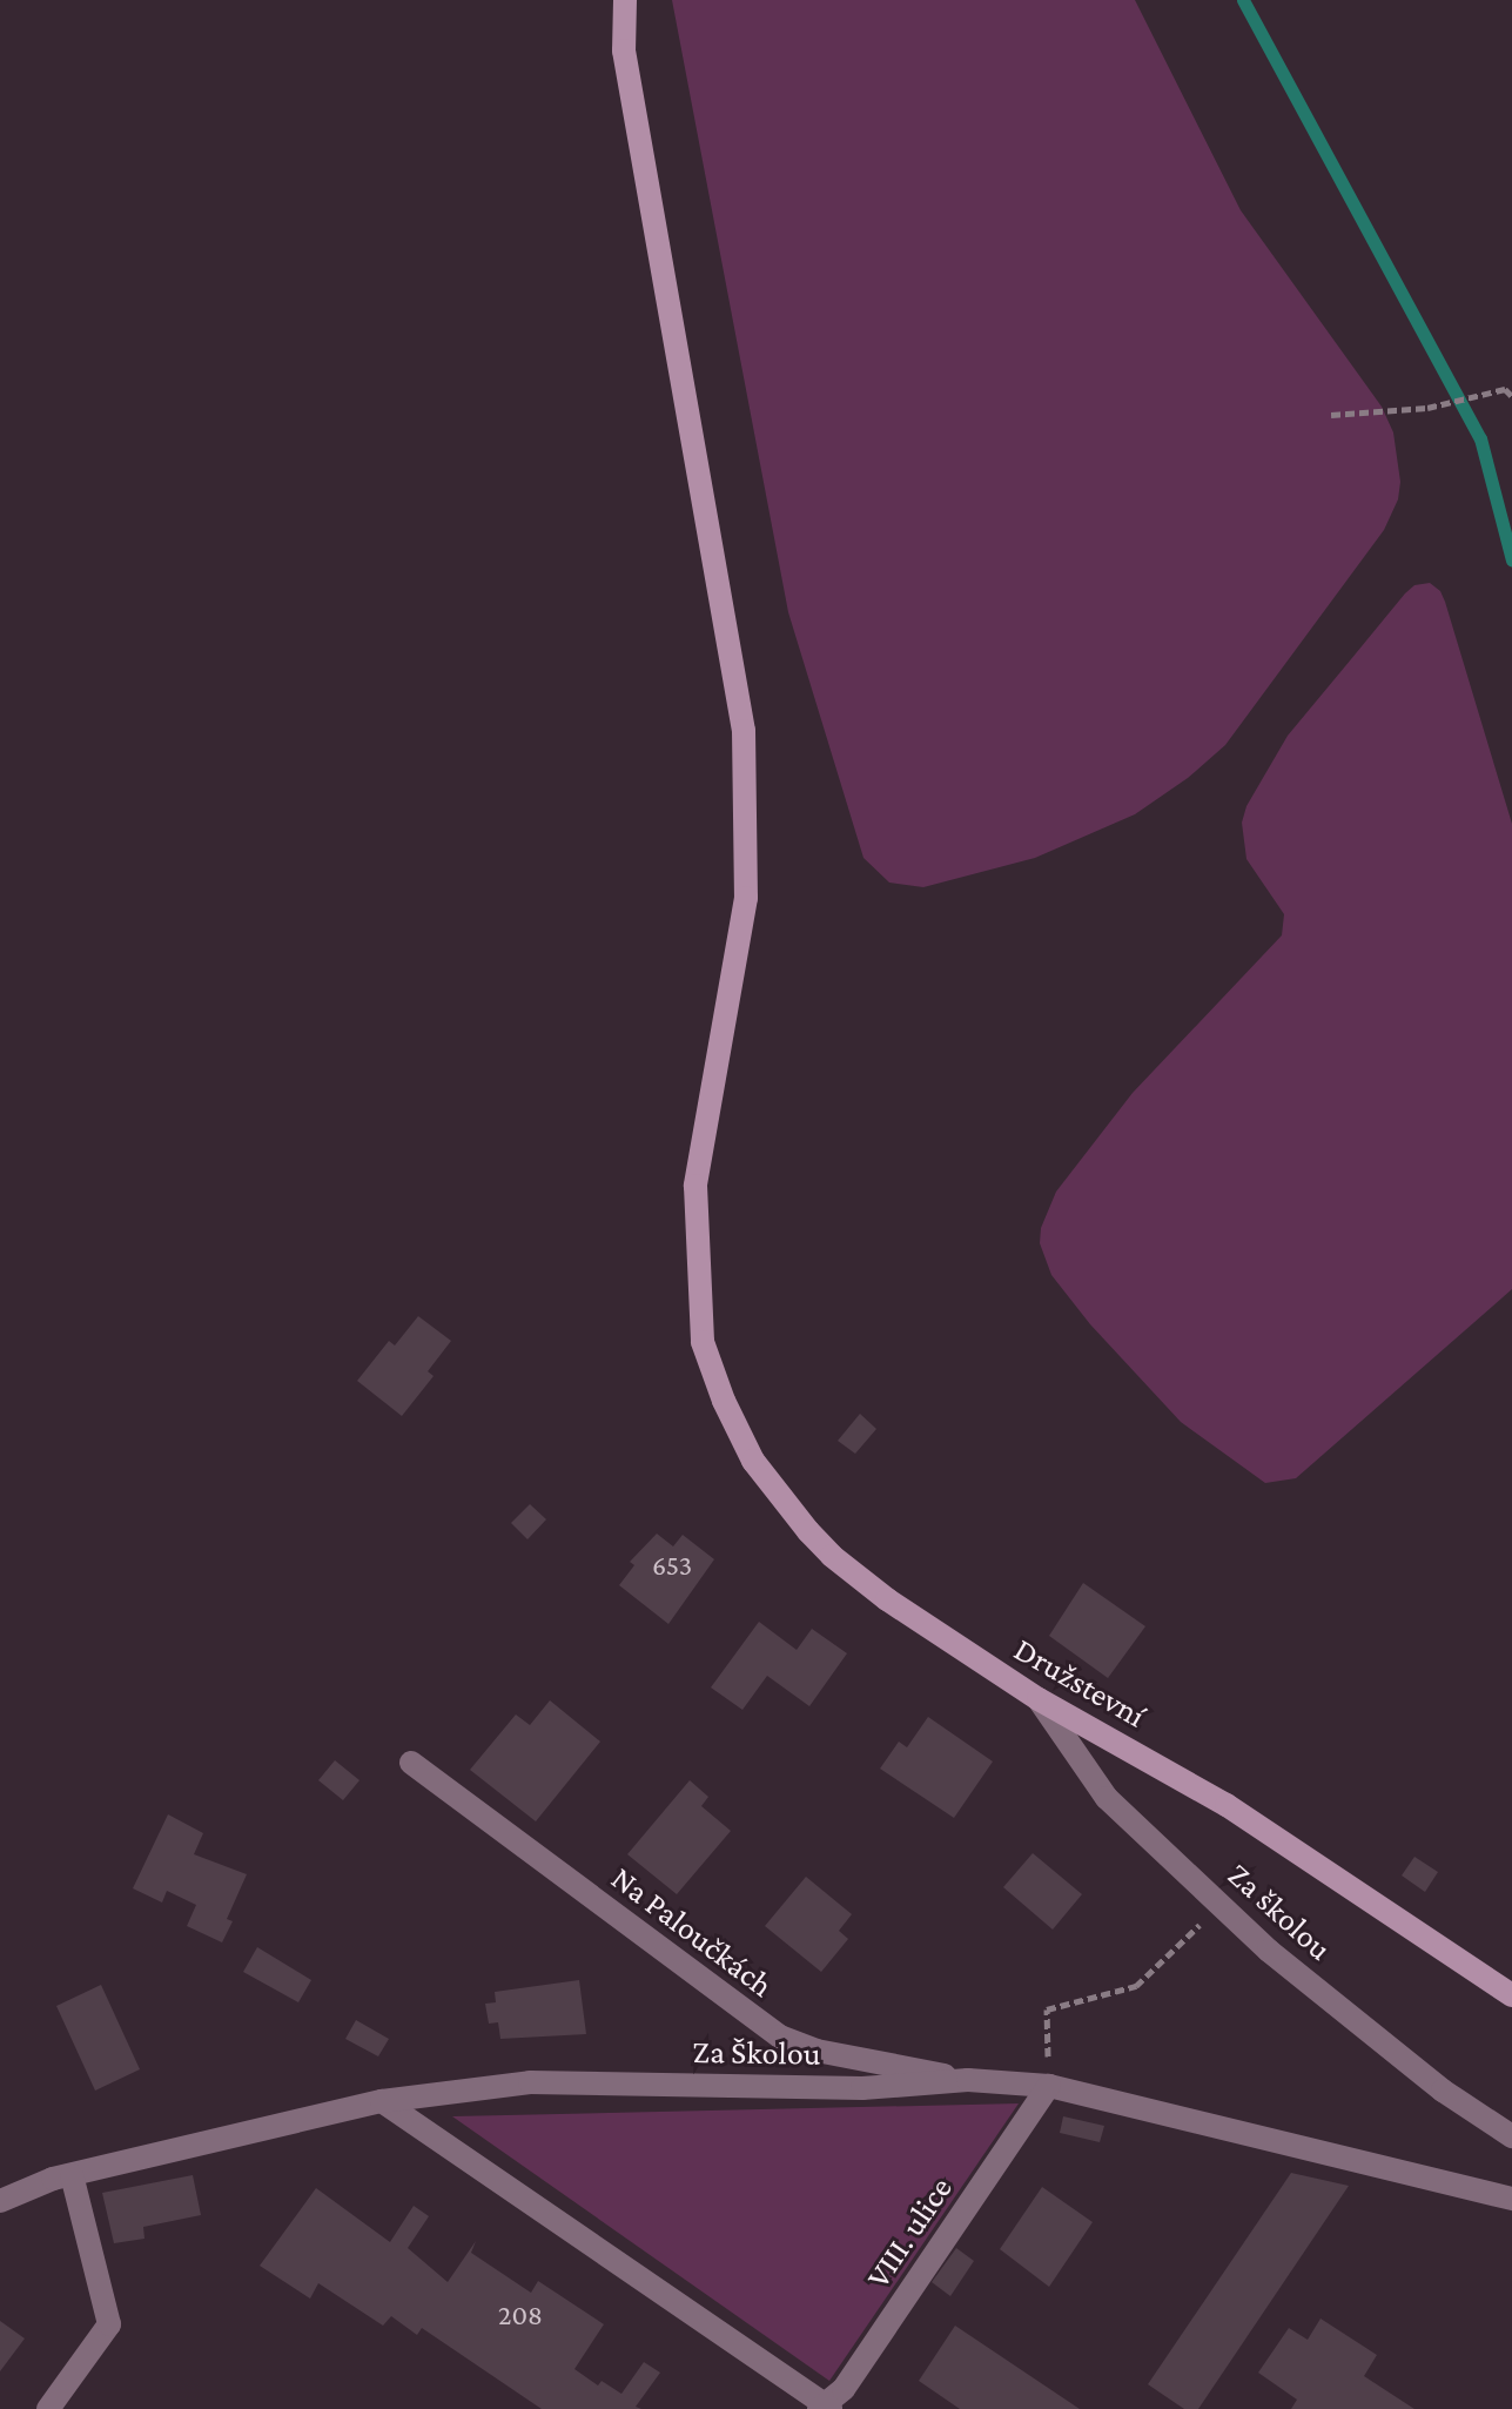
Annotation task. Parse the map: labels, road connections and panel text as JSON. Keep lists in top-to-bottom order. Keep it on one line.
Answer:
{"streets":{"main road":["Družstevní"],"street":["Za školou","Na Paloučkách","Za Školou","VIII. ulice"]},"crossings":[["Družstevní","Za školou"],["Na Paloučkách","Za Školou"],["Za Školou","VIII. ulice"]],"house_numbers":["653","208"]}
